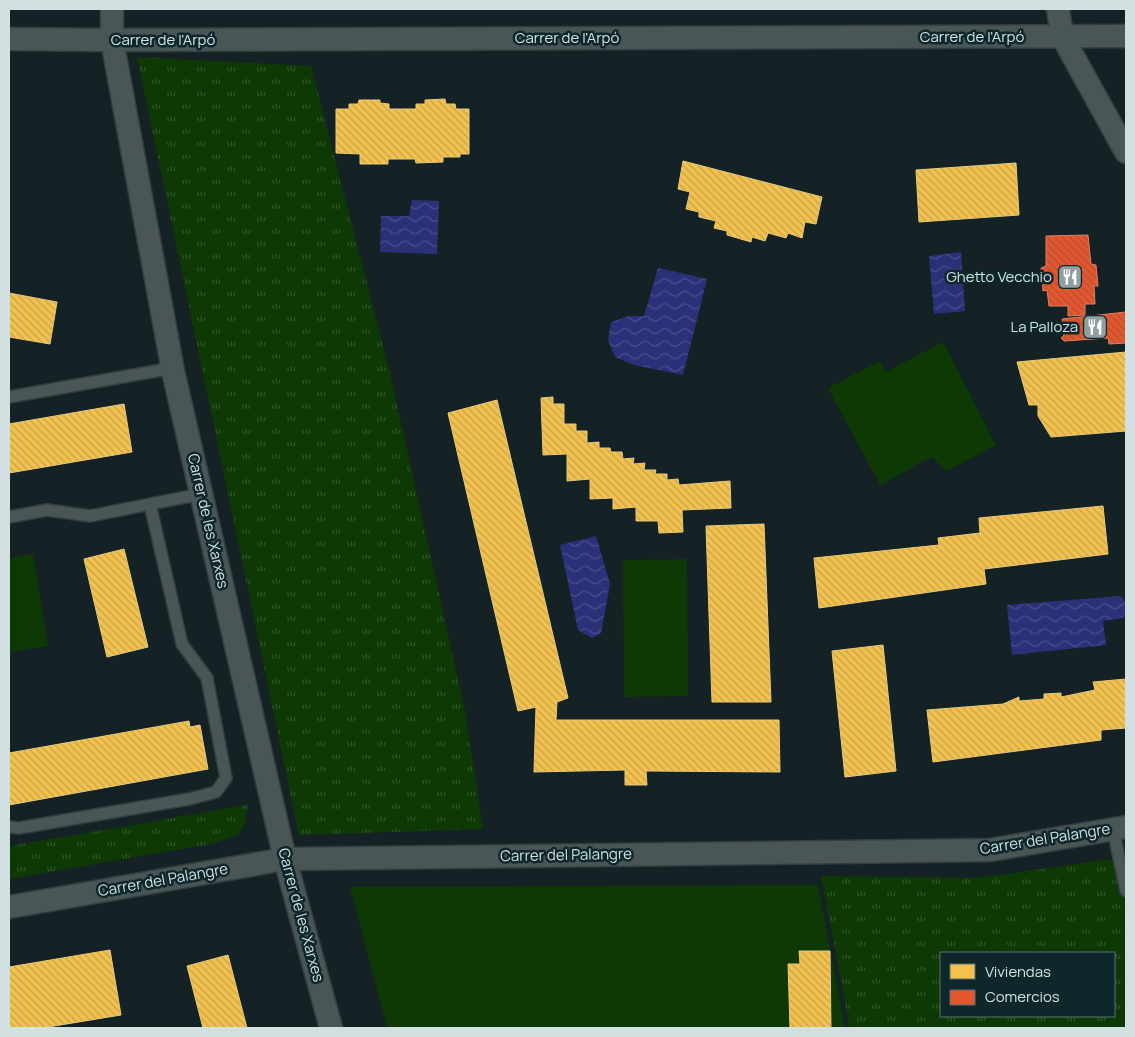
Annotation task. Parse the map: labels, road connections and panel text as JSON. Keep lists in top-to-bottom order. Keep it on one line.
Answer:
{"streets":{"street":["Carrer de l'Arpó","Carrer de les Xarxes","Carrer del Palangre"]},"crossings":[["Carrer de l'Arpó","Carrer de les Xarxes"],["Carrer de les Xarxes","Carrer del Palangre"]],"places":{"restaurant":["Ghetto Vecchio","La Palloza"]},"legend":["Viviendas","Comercios"]}
